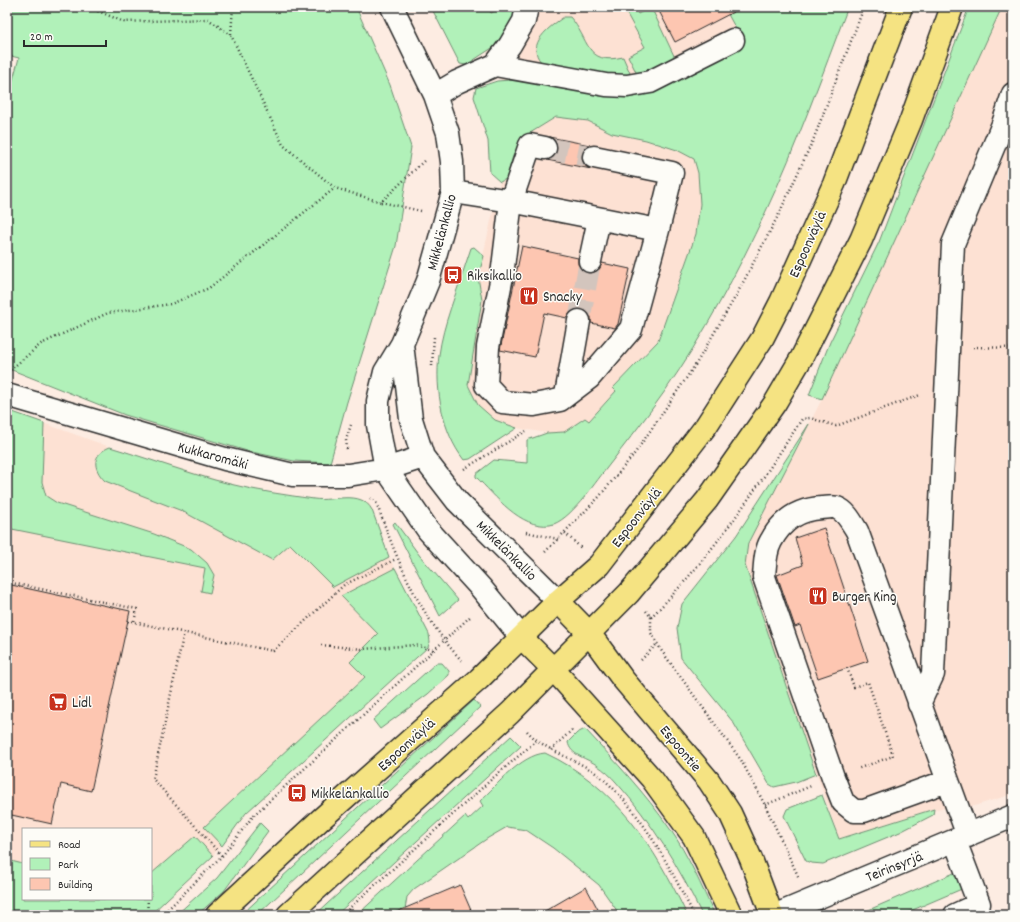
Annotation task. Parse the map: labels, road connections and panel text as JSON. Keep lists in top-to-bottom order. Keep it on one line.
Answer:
{"streets":{"main road":["Espoonväylä","Espoontie"],"street":["Mikkelänkallio","Kukkaromäki","Teirinsyrjä"]},"crossings":[["Mikkelänkallio","Espoonväylä"],["Mikkelänkallio","Kukkaromäki"],["Mikkelänkallio","Espoontie"],["Espoonväylä","Espoontie"]],"places":{"bus stop":["Riksikallio","Mikkelänkallio"],"restaurant":["Snacky","Burger King"],"supermarket":["Lidl"]},"legend":["Road","Park","Building"],"scale_bar":"20 m"}
